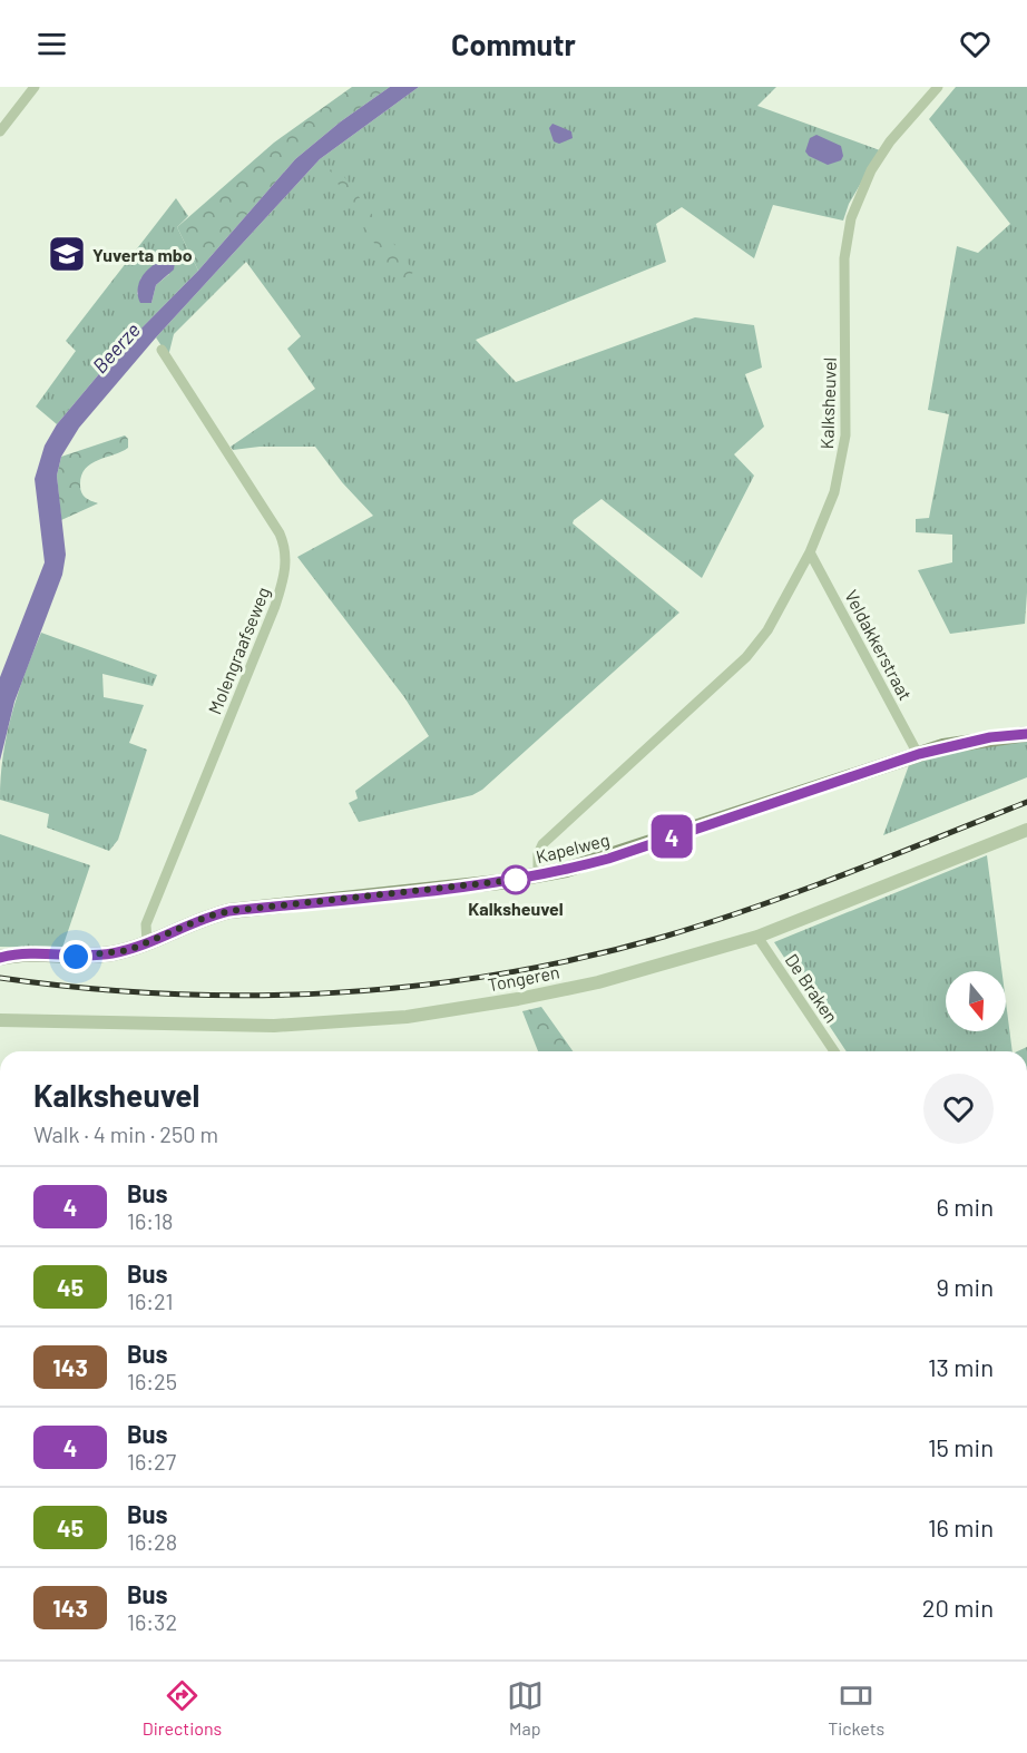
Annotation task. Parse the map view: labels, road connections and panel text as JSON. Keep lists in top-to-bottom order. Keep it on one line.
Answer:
{"streets":{"main road":["Kapelweg"],"street":["Kalksheuvel","Veldakkerstraat","Molengraafseweg","Tongeren","De Braken"]},"crossings":[["Kalksheuvel","Veldakkerstraat"],["Kalksheuvel","Kapelweg"],["Veldakkerstraat","Kapelweg"],["Molengraafseweg","Kapelweg"],["Tongeren","De Braken"]],"water":["Beerze"],"places":{"school or university":["Yuverta mbo"],"other":["Kalksheuvel"]},"lines":["bus line 4"],"north":"bottom","page":{"header":"Commutr","on_map":"4","heading":["Kalksheuvel","Walk · 4 min · 250 m"],"list":[{"mark":"4","name":"Bus","note":"16:18","value":"6 min"},{"mark":"45","name":"Bus","note":"16:21","value":"9 min"},{"mark":"143","name":"Bus","note":"16:25","value":"13 min"},{"mark":"4","name":"Bus","note":"16:27","value":"15 min"},{"mark":"45","name":"Bus","note":"16:28","value":"16 min"},{"mark":"143","name":"Bus","note":"16:32","value":"20 min"}],"tabs":["Directions","Map","Tickets"]}}
